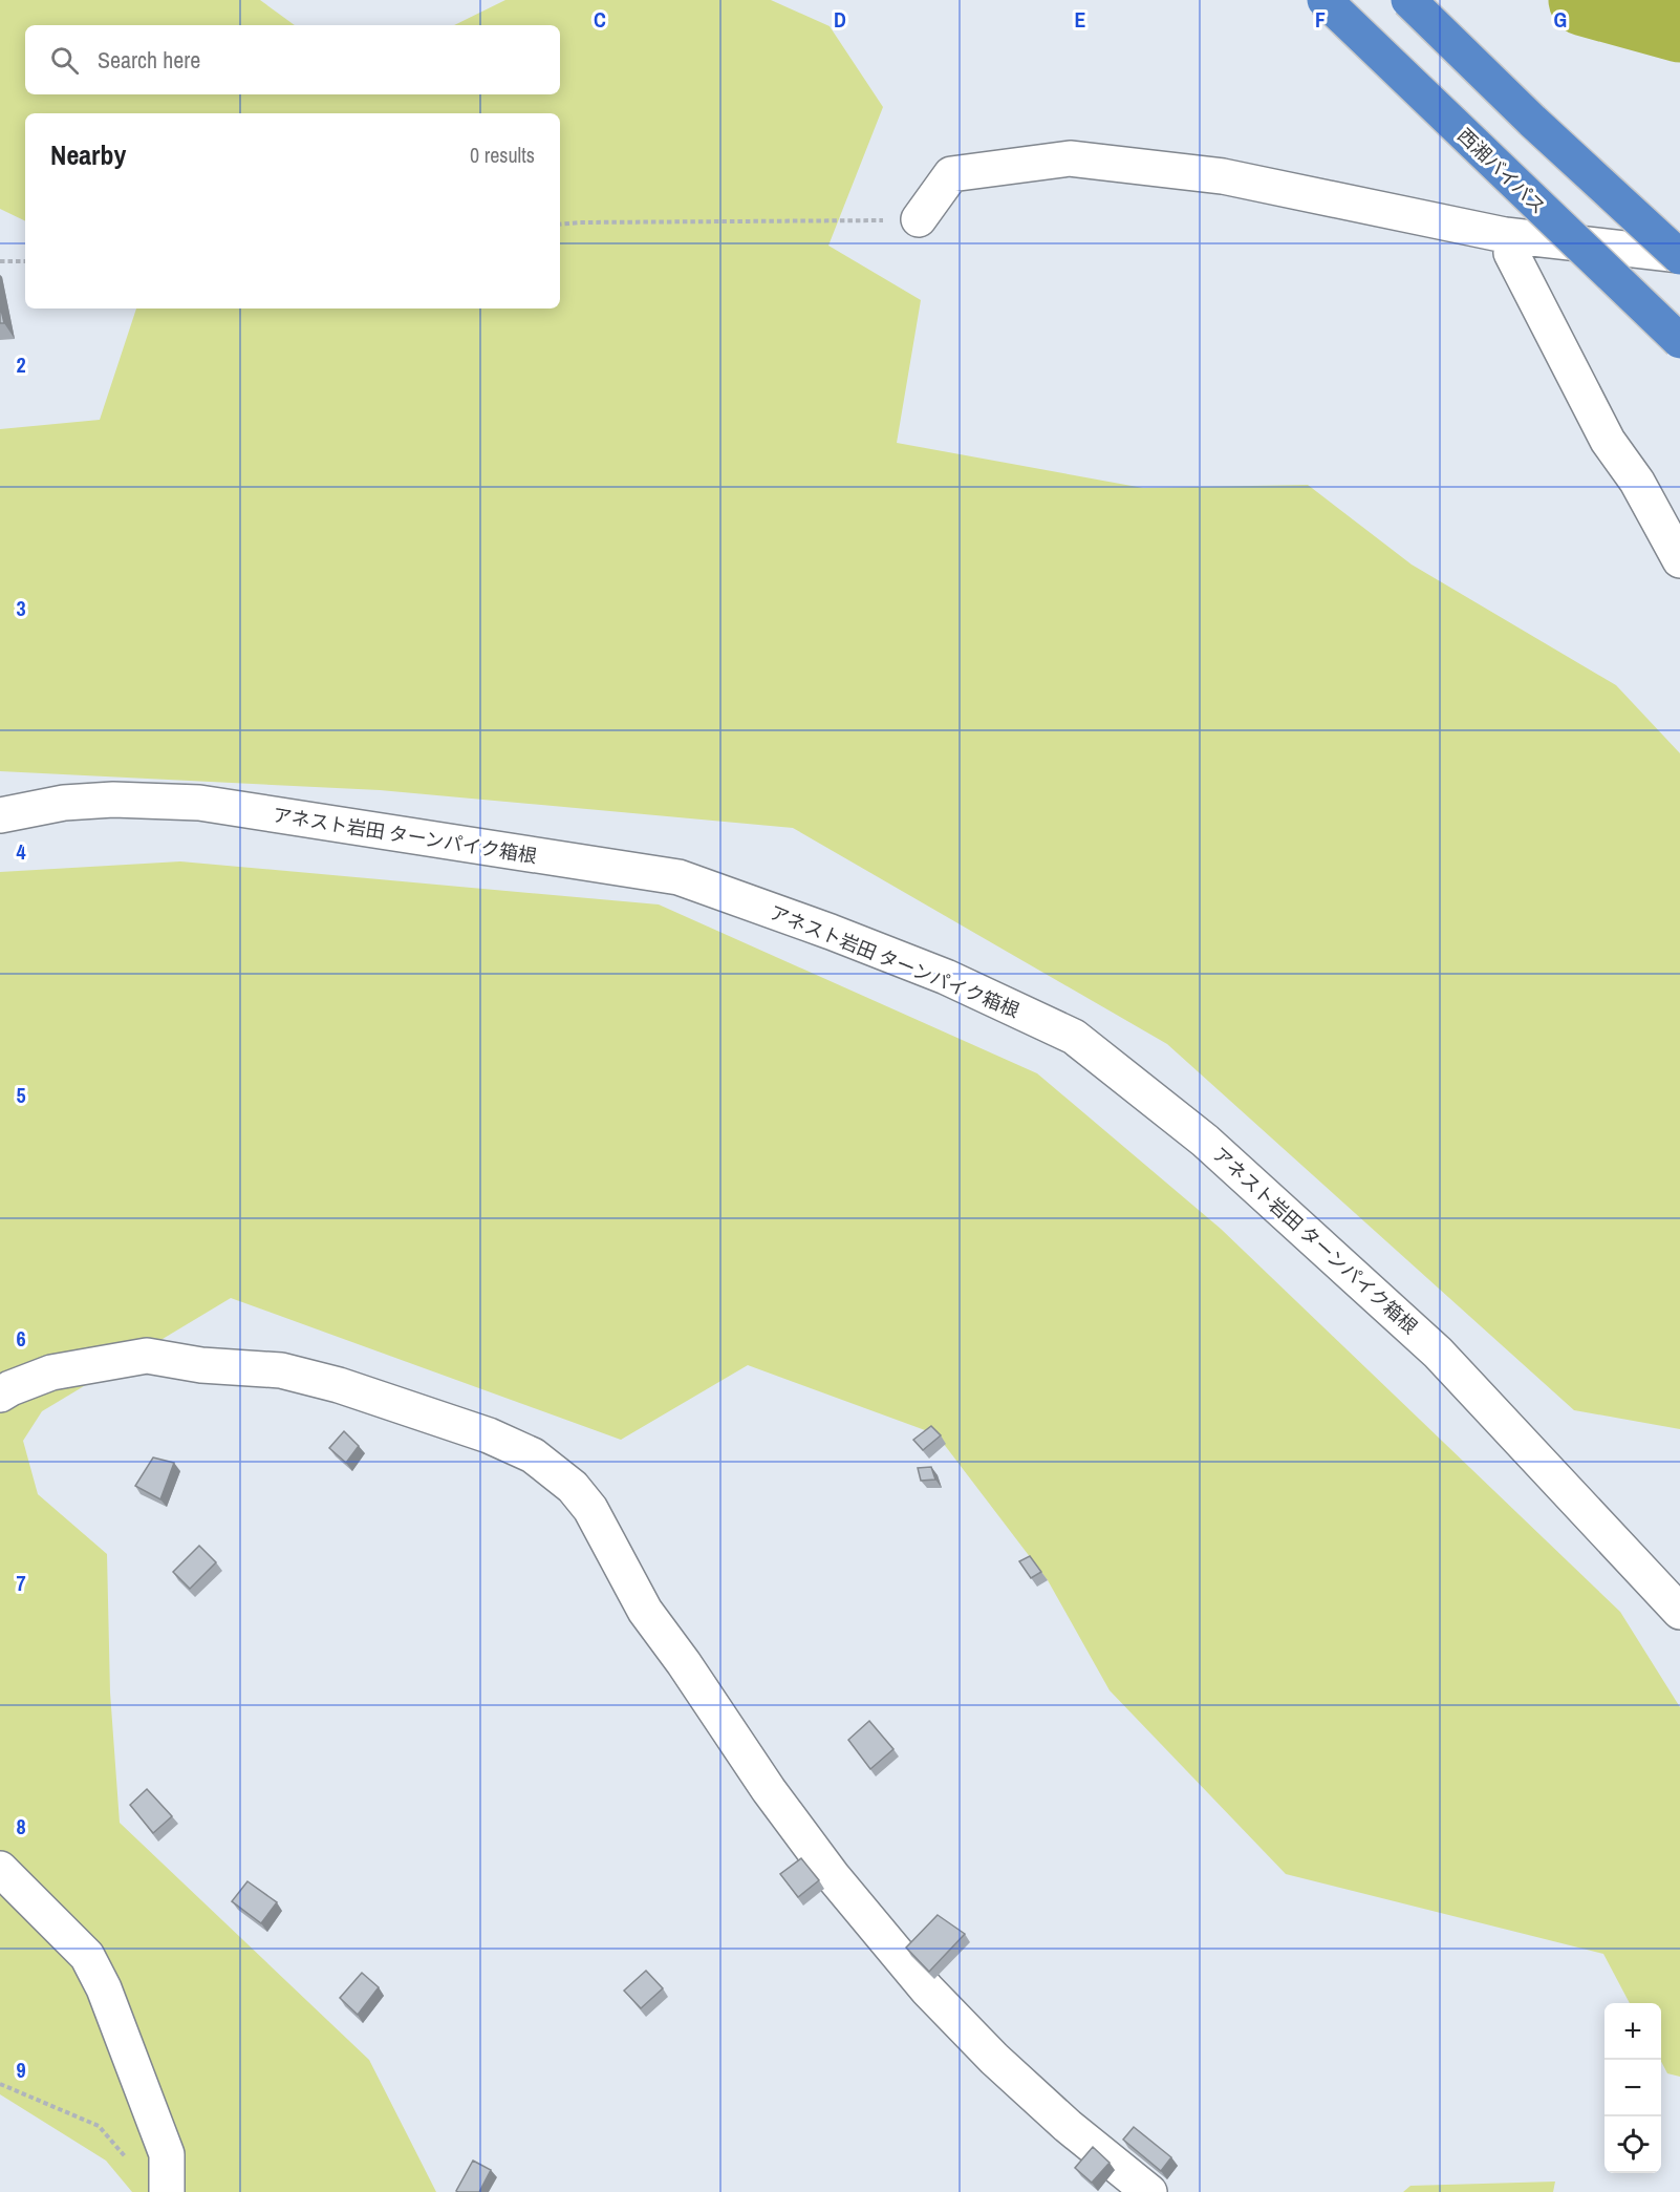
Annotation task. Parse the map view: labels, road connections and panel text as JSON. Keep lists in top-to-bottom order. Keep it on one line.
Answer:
{"streets":{"highway":["西湘バイパス"],"street":["アネスト岩田 ターンパイク箱根"]},"page":{"search":"Search here","heading":["Nearby","0 results"],"map_buttons":["+","−"]},"grid":{"columns":["C","D","E","F","G"],"rows":["2","3","4","5","6","7","8","9"]}}
